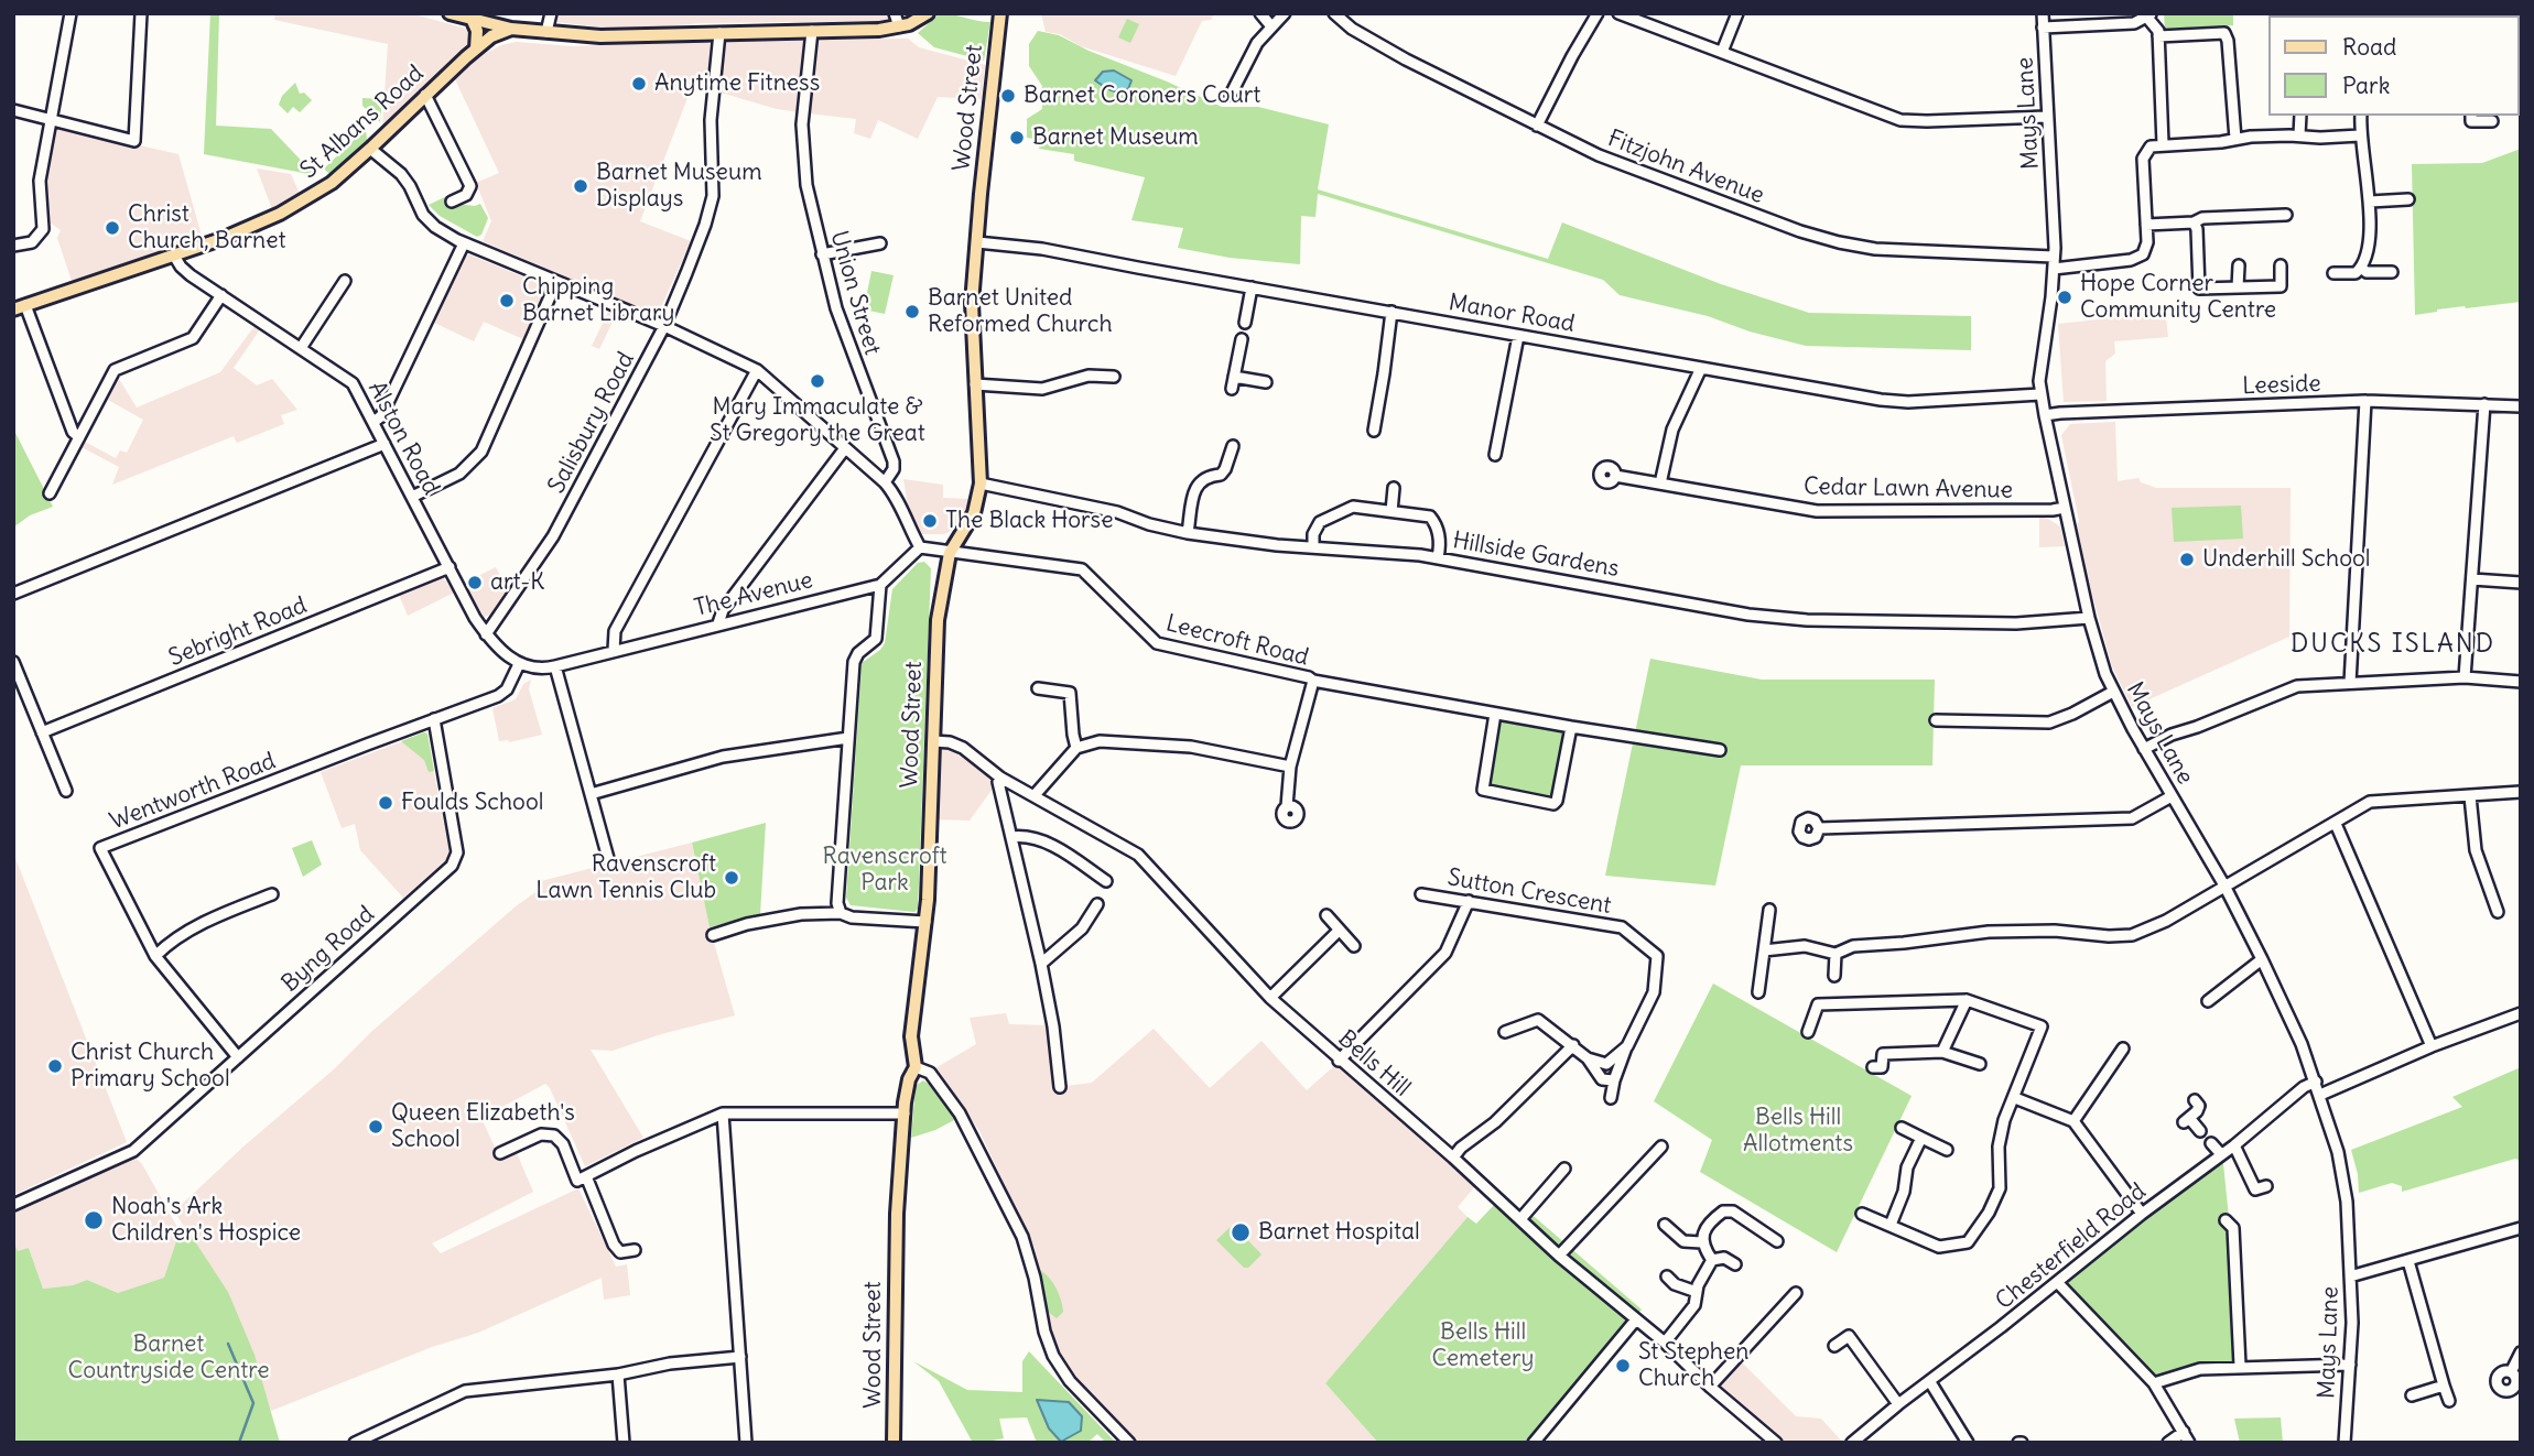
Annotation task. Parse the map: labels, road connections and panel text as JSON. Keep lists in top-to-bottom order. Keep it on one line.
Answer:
{"streets":{"main road":["Wood Street","St Albans Road"],"street":["Mays Lane","Fitzjohn Avenue","Union Street","Manor Road","Leeside","Salisbury Road","Alston Road","Cedar Lawn Avenue","Hillside Gardens","The Avenue","Sebright Road","Leecroft Road","Wentworth Road","Sutton Crescent","Byng Road","Bells Hill","Chesterfield Road"]},"crossings":[["Wood Street","Manor Road"],["Wood Street","Hillside Gardens"],["Wood Street","Leecroft Road"],["Wood Street","Bells Hill"],["Mays Lane","Fitzjohn Avenue"],["Mays Lane","Manor Road"],["Mays Lane","Leeside"],["Mays Lane","Cedar Lawn Avenue"],["Mays Lane","Hillside Gardens"],["Mays Lane","Chesterfield Road"],["St Albans Road","Alston Road"],["Salisbury Road","Alston Road"],["Alston Road","Sebright Road"],["Alston Road","Wentworth Road"],["Wentworth Road","Byng Road"]],"districts":["DUCKS ISLAND"],"parks":["Ravenscroft Park","Bells Hill Allotments","Bells Hill Cemetery","Barnet Countryside Centre"],"places":["Anytime Fitness","Barnet Coroners Court","Barnet Museum","Barnet Museum Displays","Christ Church, Barnet","Hope Corner Community Centre","Chipping Barnet Library","Barnet United Reformed Church","Mary Immaculate & St Gregory the Great","The Black Horse","Underhill School","art-K","Foulds School","Ravenscroft Lawn Tennis Club","Christ Church Primary School","Queen Elizabeth's School","Noah's Ark Children's Hospice","Barnet Hospital","St Stephen Church"],"legend":["Road","Park"]}
